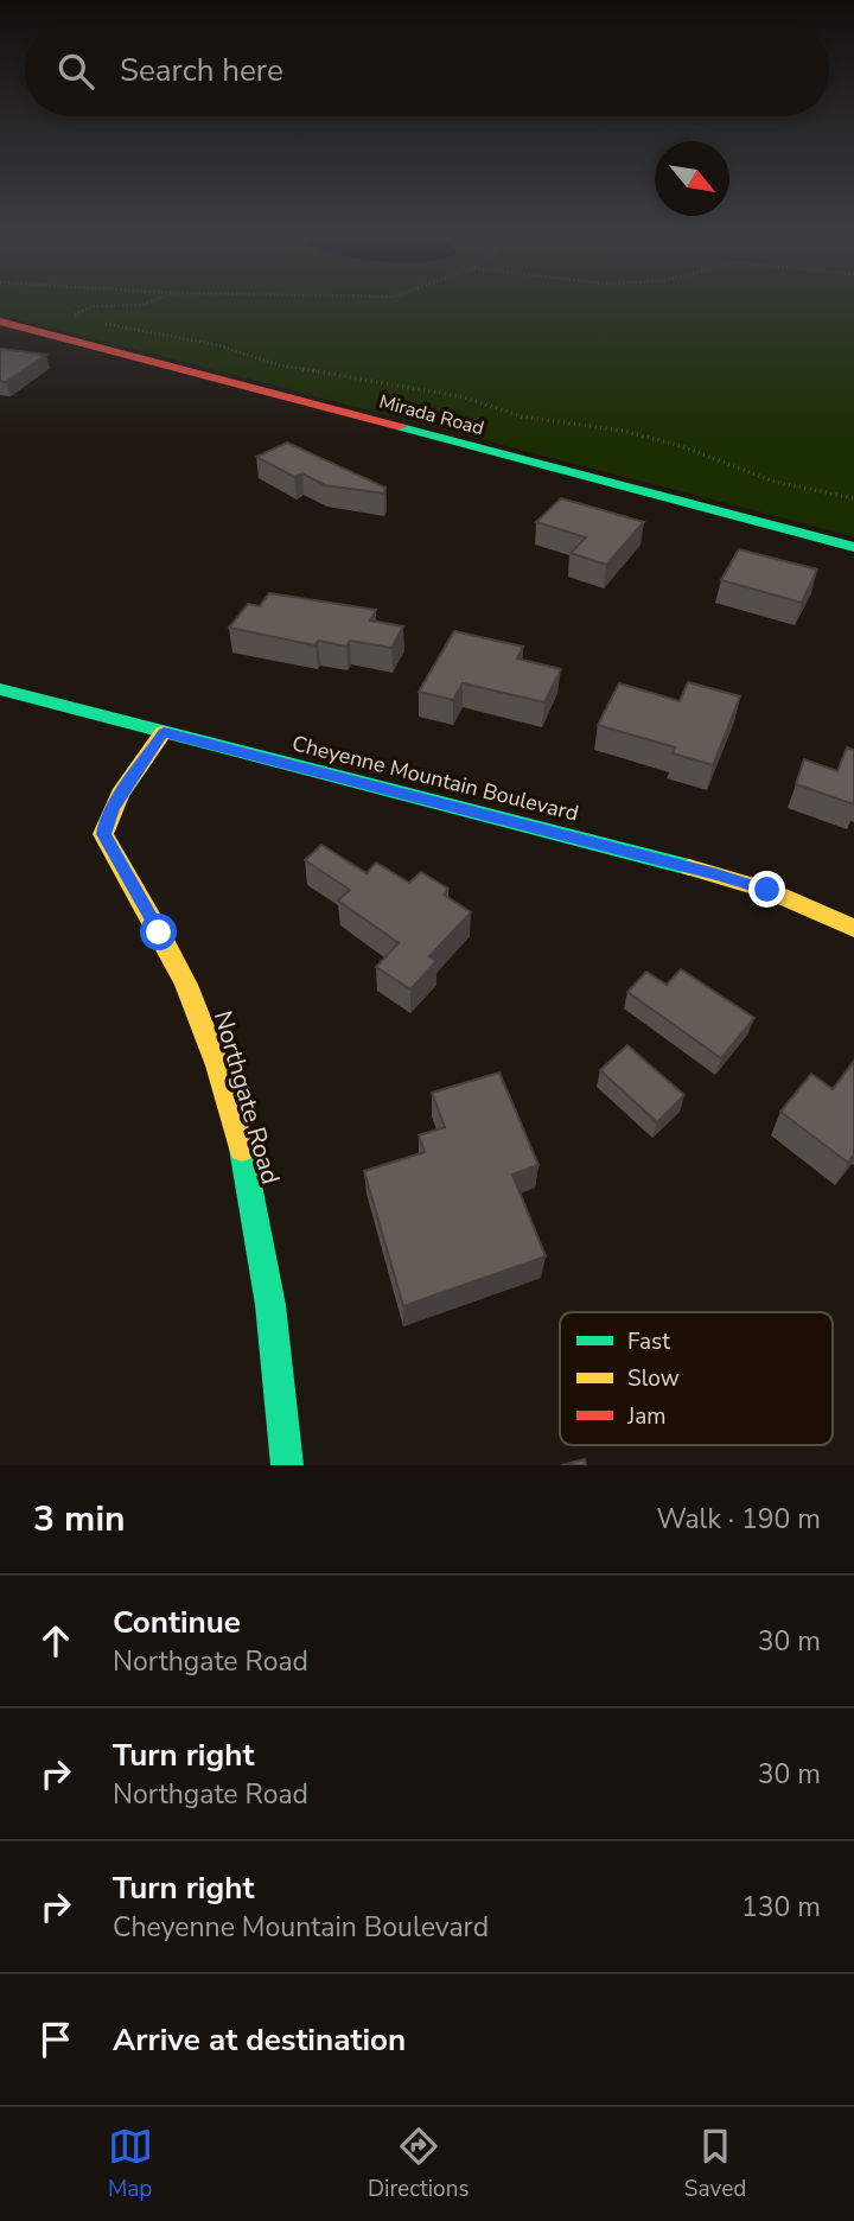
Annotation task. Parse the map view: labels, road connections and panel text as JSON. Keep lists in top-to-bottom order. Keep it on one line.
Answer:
{"streets":{"street":["Mirada Road","Cheyenne Mountain Boulevard","Northgate Road"]},"crossings":[["Cheyenne Mountain Boulevard","Northgate Road"]],"legend":["Fast","Slow","Jam"],"north":"bottom right","page":{"search":"Search here","heading":["3 min","Walk · 190 m"],"list":[["Continue","Northgate Road","30 m"],["Turn right","Northgate Road","30 m"],["Turn right","Cheyenne Mountain Boulevard","130 m"],"Arrive at destination"],"nav":["Map","Directions","Saved"]}}
